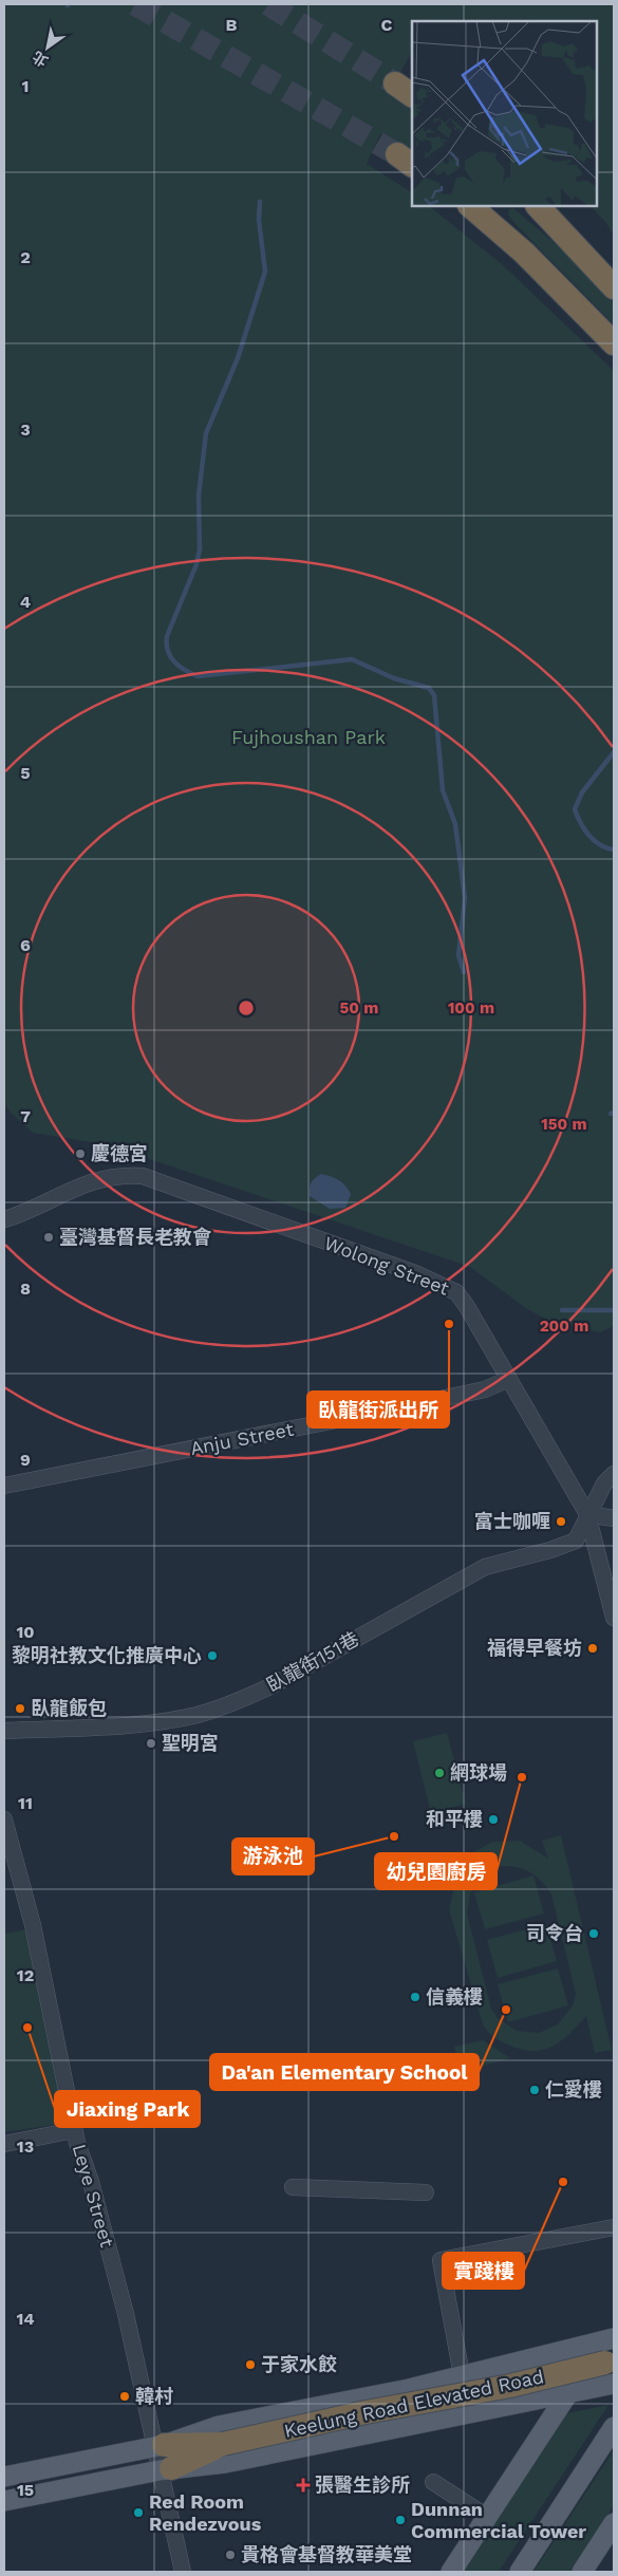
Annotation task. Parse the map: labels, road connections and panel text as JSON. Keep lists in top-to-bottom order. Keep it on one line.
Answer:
{"streets":{"highway":["Keelung Road Elevated Road"],"street":["Wolong Street","Anju Street","臥龍街151巷","Leye Street"]},"crossings":[["Wolong Street","Anju Street"],["Wolong Street","臥龍街151巷"],["Leye Street","Keelung Road Elevated Road"]],"parks":["Fujhoushan Park"],"places":{"other":["慶德宮","臺灣基督長老教會","臥龍街派出所","富士咖喱","福得早餐坊","黎明社教文化推廣中心","臥龍飯包","聖明宮","網球場","幼兒園廚房","和平樓","游泳池","司令台","信義樓","Da'an Elementary School","Jiaxing Park","仁愛樓","實踐樓","于家水餃","韓村","Red Room Rendezvous","Dunnan Commercial Tower","貴格會基督教華美堂"],"health":["張醫生診所"]},"north":"bottom left","grid":{"columns":["B","C"],"rows":["1","2","3","4","5","6","7","8","9","10","11","12","13","14","15"]},"rings":["50 m","100 m","150 m","200 m"]}
